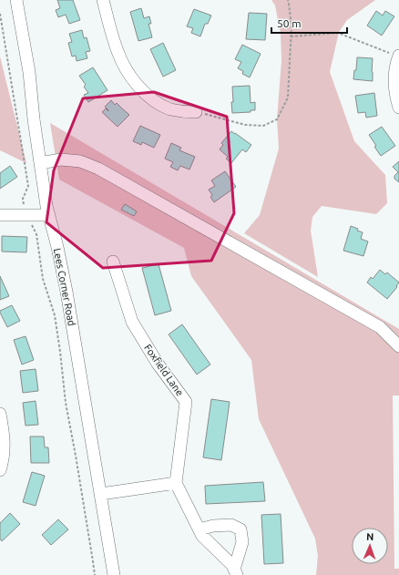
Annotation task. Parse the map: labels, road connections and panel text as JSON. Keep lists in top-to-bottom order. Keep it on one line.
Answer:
{"streets":{"street":["Lees Corner Road","Foxfield Lane"]},"scale_bar":"50 m","north":"top"}
